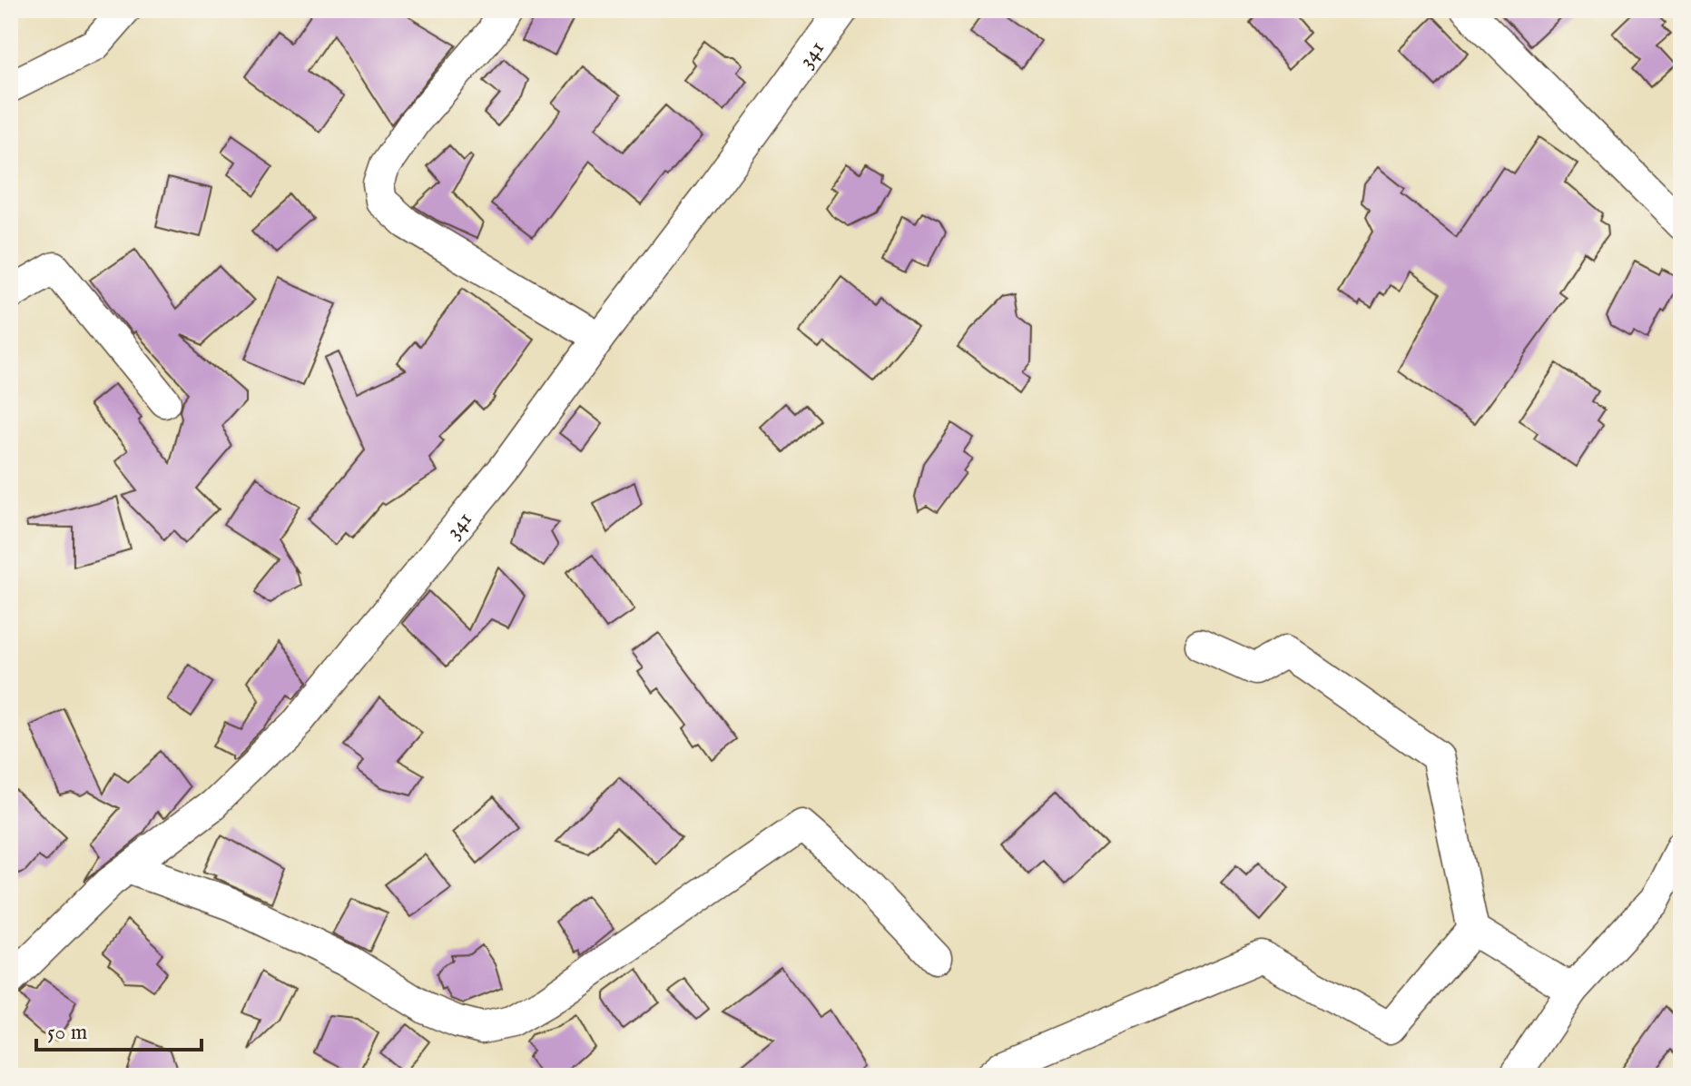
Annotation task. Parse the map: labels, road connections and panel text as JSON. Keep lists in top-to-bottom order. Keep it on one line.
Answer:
{"streets":{"street":["341"]},"scale_bar":"50 m"}
